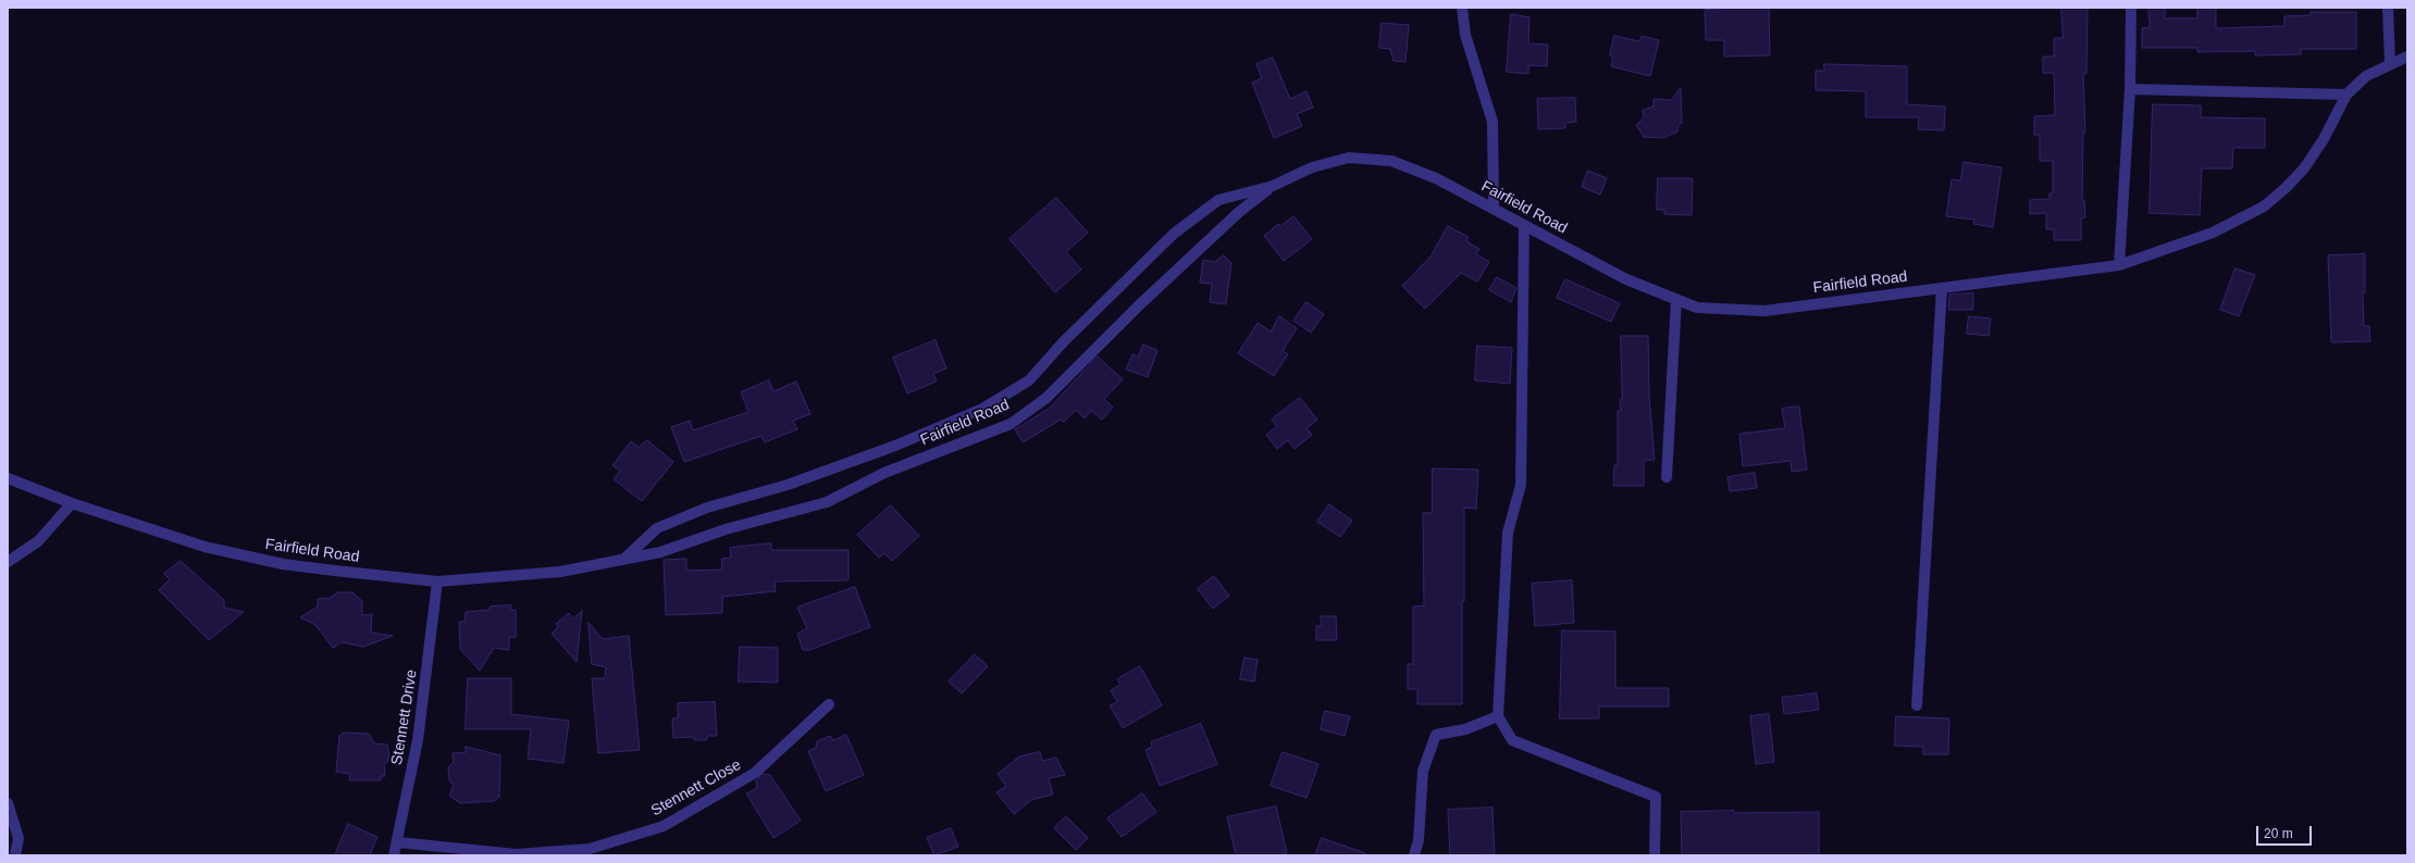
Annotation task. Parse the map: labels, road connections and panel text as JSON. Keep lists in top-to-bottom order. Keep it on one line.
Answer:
{"streets":{"street":["Fairfield Road","Stennett Drive","Stennett Close"]},"crossings":[["Fairfield Road","Stennett Drive"],["Stennett Drive","Stennett Close"]],"scale_bar":"20 m"}
